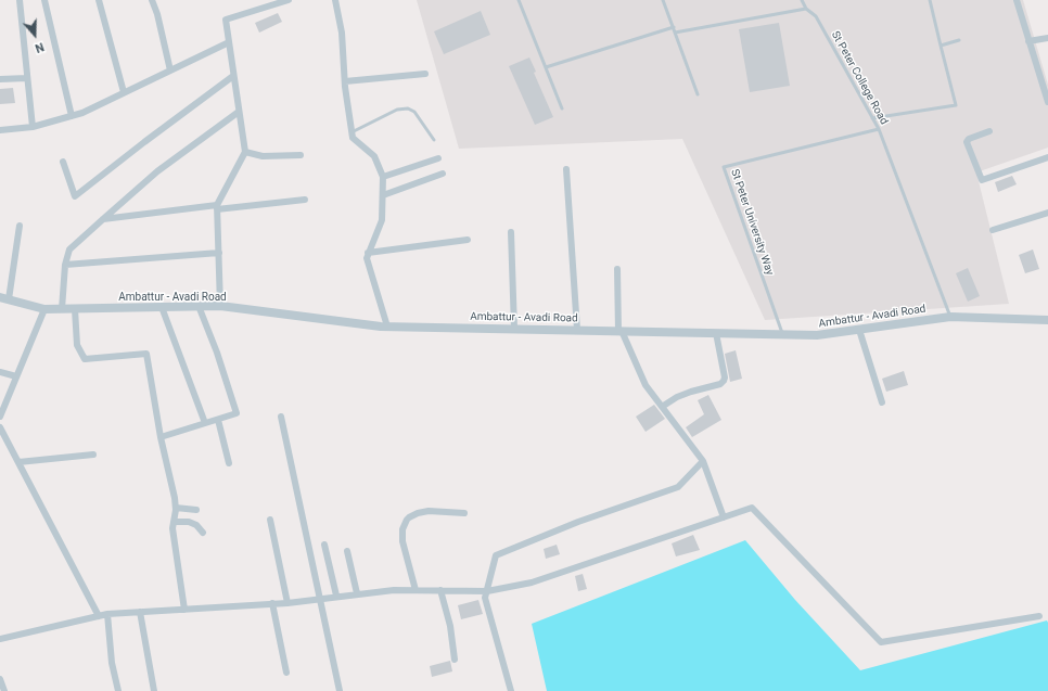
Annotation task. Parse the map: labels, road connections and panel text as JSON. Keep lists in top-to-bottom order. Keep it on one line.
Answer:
{"streets":{"street":["Ambattur - Avadi Road"],"lane":["St Peter College Road","St Peter University Way"]},"crossings":[["St Peter College Road","St Peter University Way"],["St Peter College Road","Ambattur - Avadi Road"],["St Peter University Way","Ambattur - Avadi Road"]],"north":"bottom"}
